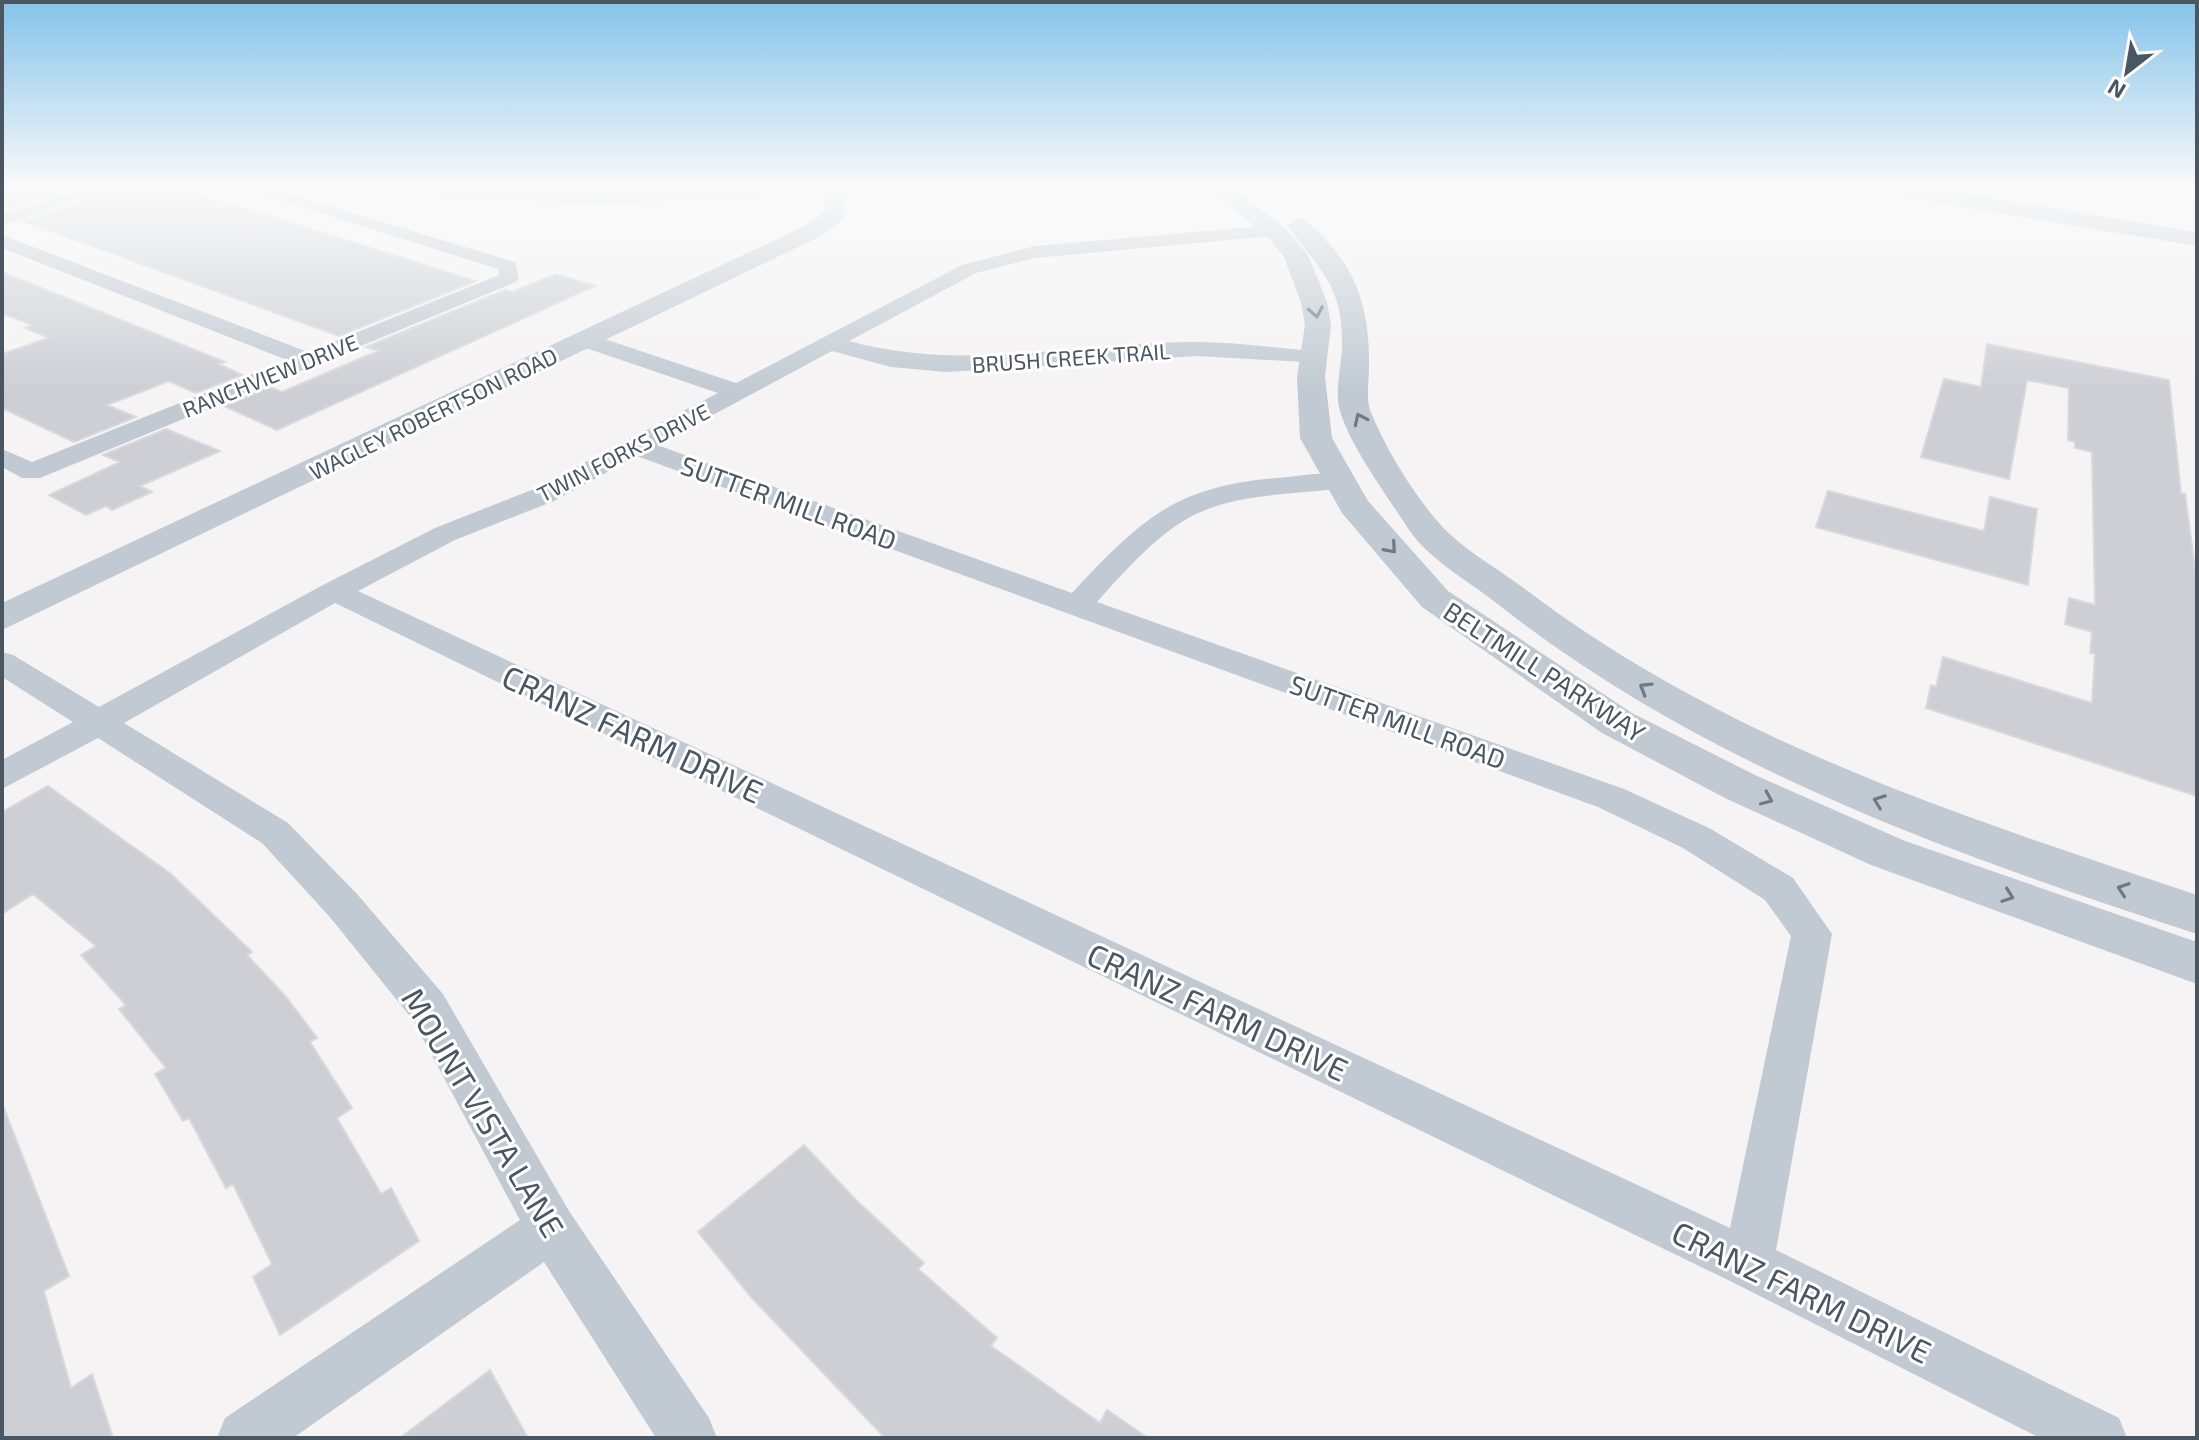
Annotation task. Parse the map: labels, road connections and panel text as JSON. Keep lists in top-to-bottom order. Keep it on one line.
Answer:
{"streets":{"street":["BRUSH CREEK TRAIL","RANCHVIEW DRIVE","WAGLEY ROBERTSON ROAD","TWIN FORKS DRIVE","SUTTER MILL ROAD","BELTMILL PARKWAY","CRANZ FARM DRIVE","MOUNT VISTA LANE"]},"crossings":[["BRUSH CREEK TRAIL","TWIN FORKS DRIVE"],["BRUSH CREEK TRAIL","BELTMILL PARKWAY"],["TWIN FORKS DRIVE","SUTTER MILL ROAD"],["TWIN FORKS DRIVE","CRANZ FARM DRIVE"],["TWIN FORKS DRIVE","MOUNT VISTA LANE"],["SUTTER MILL ROAD","CRANZ FARM DRIVE"]],"north":"bottom left"}
